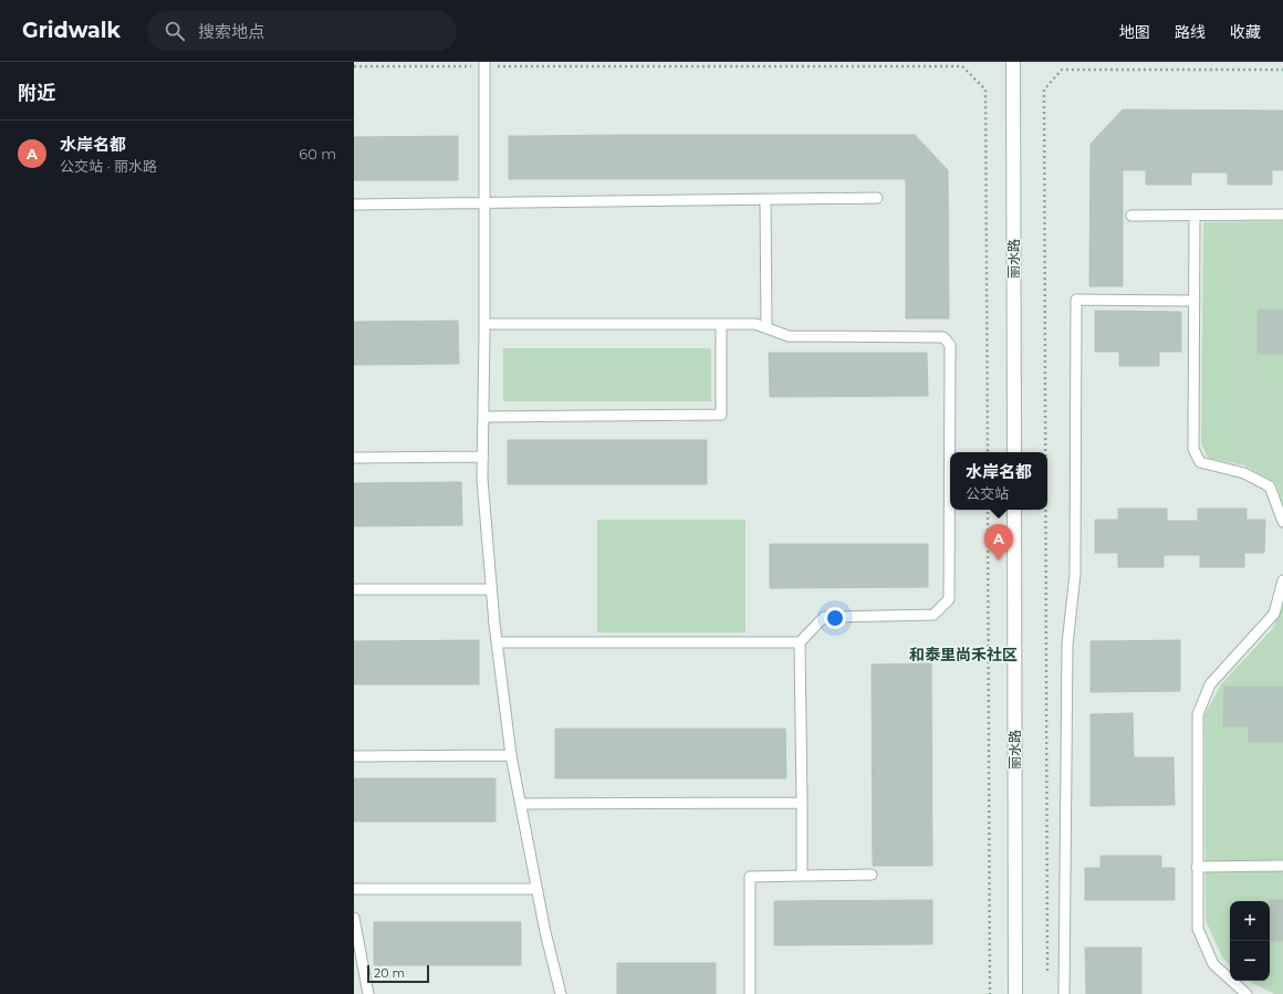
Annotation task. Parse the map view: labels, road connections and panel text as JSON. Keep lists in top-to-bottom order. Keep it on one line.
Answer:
{"streets":{"street":["丽水路"]},"districts":["和泰里尚禾社区"],"scale_bar":"20 m","page":{"header":"Gridwalk","search":"搜索地点","nav":["地图","路线","收藏"],"heading":"附近","list":[{"mark":"A","name":"水岸名都","note":"公交站 · 丽水路","value":"60 m"}],"popup":["水岸名都","公交站"],"pins":"A","map_buttons":["+","−"],"scale":"20 m"}}
